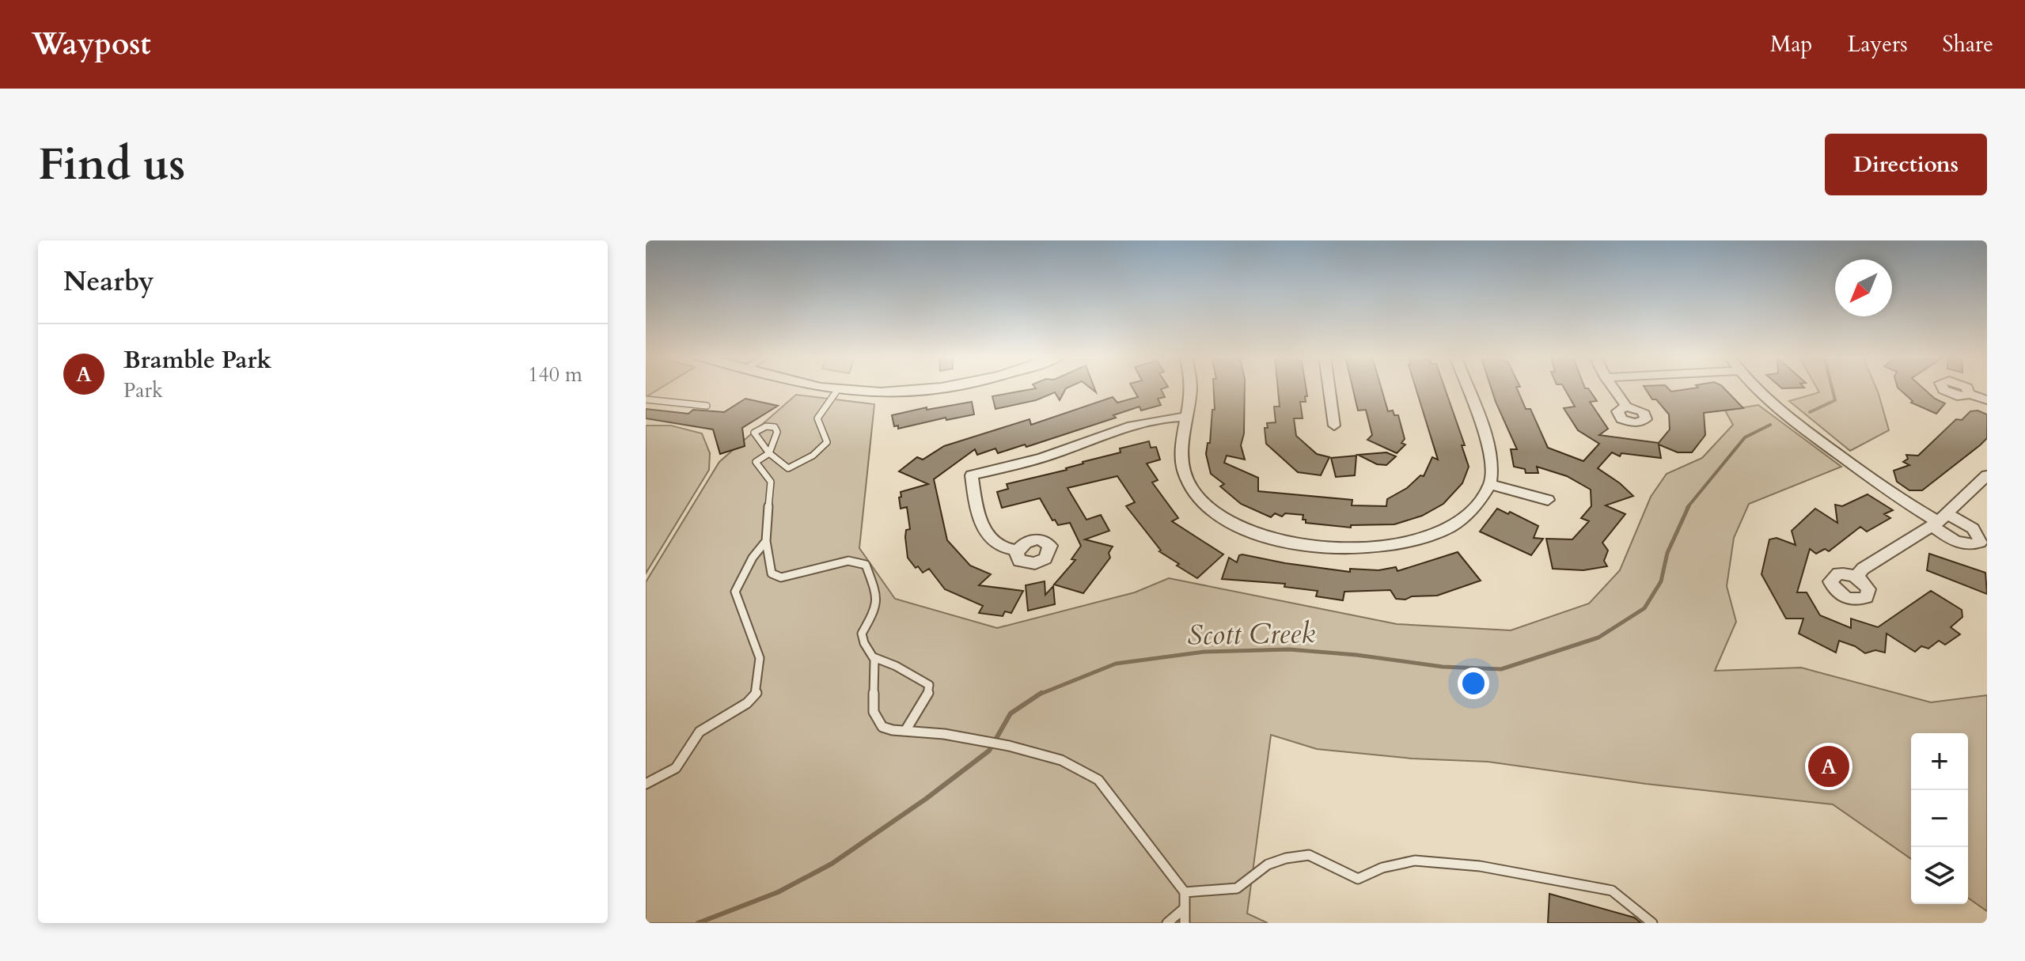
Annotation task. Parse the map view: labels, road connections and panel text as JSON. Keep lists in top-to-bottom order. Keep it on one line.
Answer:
{"water":["Scott Creek"],"north":"bottom left","page":{"header":"Waypost","nav":["Map","Layers","Share"],"buttons":"Directions","title":"Find us","heading":"Nearby","list":[{"mark":"A","name":"Bramble Park","note":"Park","value":"140 m"}],"map_buttons":["+","−"],"pins":"A"}}
